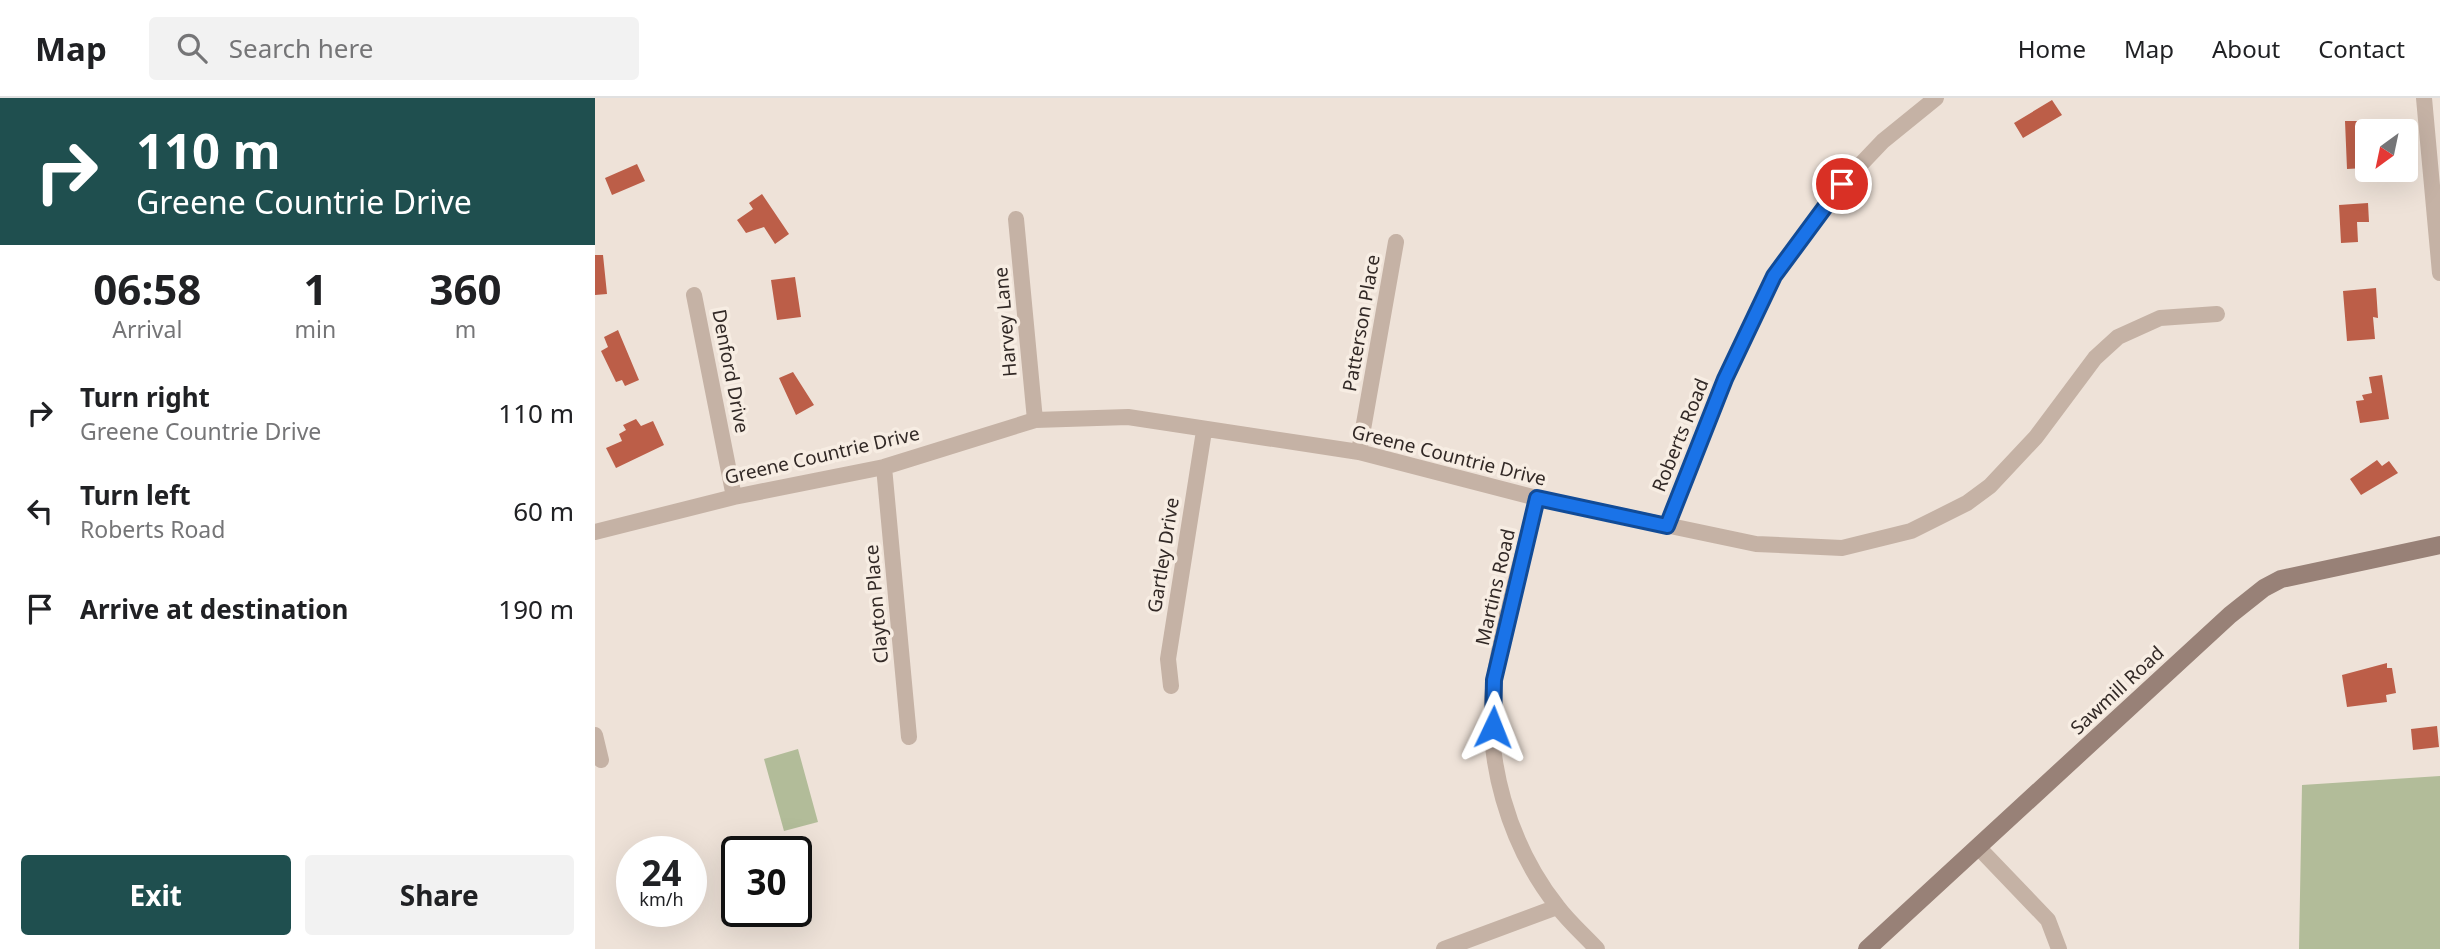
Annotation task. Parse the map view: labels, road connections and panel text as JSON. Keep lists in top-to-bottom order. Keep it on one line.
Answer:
{"streets":{"street":["Harvey Lane","Patterson Place","Denford Drive","Roberts Road","Greene Countrie Drive","Gartley Drive","Martins Road","Clayton Place","Sawmill Road"]},"crossings":[["Harvey Lane","Greene Countrie Drive"],["Patterson Place","Greene Countrie Drive"],["Denford Drive","Greene Countrie Drive"],["Roberts Road","Greene Countrie Drive"],["Greene Countrie Drive","Gartley Drive"],["Greene Countrie Drive","Martins Road"],["Greene Countrie Drive","Clayton Place"]],"north":"bottom left","page":{"header":"Map","search":"Search here","nav":["Home","Map","About","Contact"],"turn":["110 m","Greene Countrie Drive"],"eta":["06:58","Arrival","1","min","360","m"],"list":[{"name":"Turn right","note":"Greene Countrie Drive","value":"110 m"},{"name":"Turn left","note":"Roberts Road","value":"60 m"},{"name":"Arrive at destination","value":"190 m"}],"speed":"24 km/h","limit":"30","buttons":["Exit","Share"]}}
